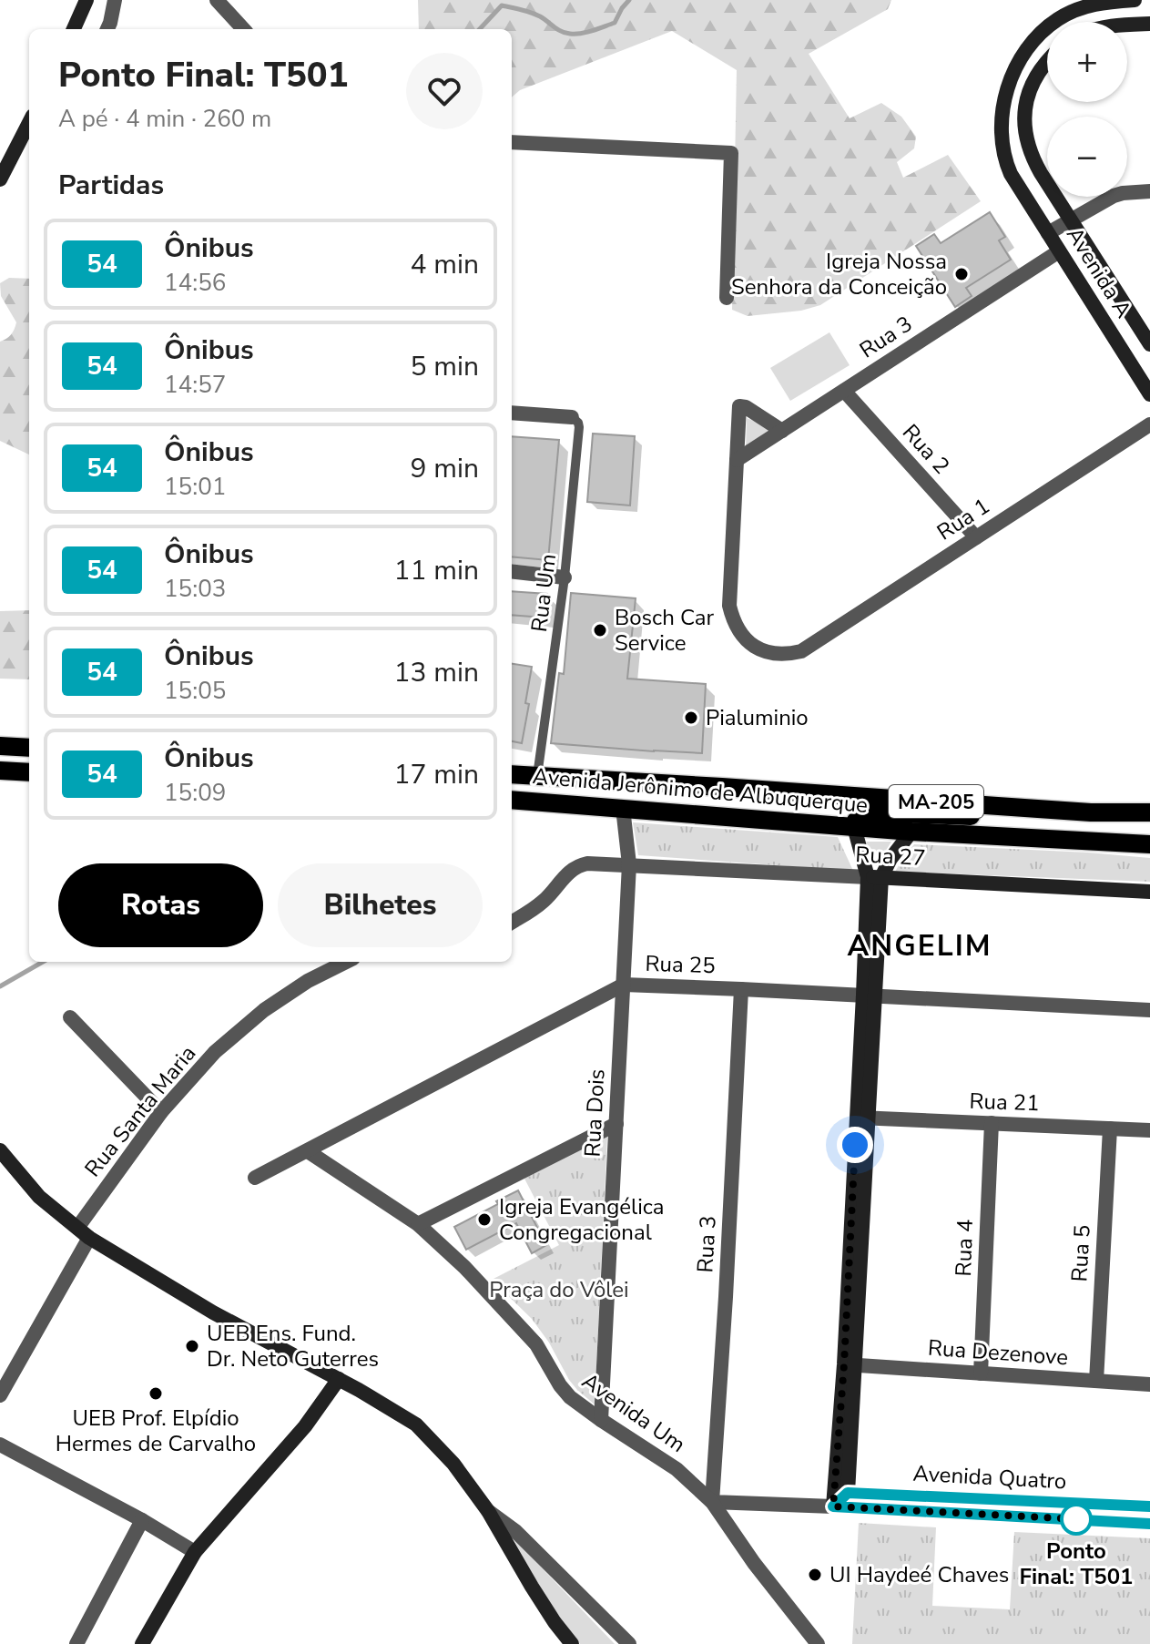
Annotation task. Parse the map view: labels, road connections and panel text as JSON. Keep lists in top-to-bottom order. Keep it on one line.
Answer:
{"streets":{"main road":["Avenida Jerônimo de Albuquerque","MA-205"],"street":["Avenida A","Rua 3","Rua 2","Rua 1","Rua 27","Rua 25","Rua 21","Rua Santa Maria","Rua Dois","Rua 4","Rua 5","Rua Dezenove","Avenida Um","Avenida Quatro"],"lane":["Rua Um"]},"crossings":[["Avenida A","Rua 3"],["Rua 3","Rua 2"],["Rua 3","Rua 1"],["Rua 3","Rua 25"],["Rua 3","Avenida Um"],["Rua 3","Avenida Quatro"],["Rua 2","Rua 1"],["Rua Um","Avenida Jerônimo de Albuquerque"],["Avenida Jerônimo de Albuquerque","Rua Dois"],["Rua 27","Rua Dois"],["Rua 25","Rua Dois"],["Rua 25","Avenida Um"],["Rua 21","Rua 4"],["Rua 21","Rua 5"],["Rua Dois","Avenida Um"],["Rua 4","Rua Dezenove"],["Rua 5","Rua Dezenove"],["Avenida Um","Avenida Quatro"]],"districts":["ANGELIM"],"parks":["Praça do Vôlei"],"places":["Igreja Nossa Senhora da Conceição","Bosch Car Service","Pialuminio","Igreja Evangélica Congregacional","UEB Ens. Fund. Dr. Neto Guterres","UEB Prof. Elpídio Hermes de Carvalho","Ponto Final: T501","UI Haydeé Chaves"],"lines":["bus line 54"],"page":{"map_buttons":["+","−"],"heading":[["Ponto Final: T501","A pé · 4 min · 260 m"],"Partidas"],"list":[{"mark":"54","name":"Ônibus","note":"14:56","value":"4 min"},{"mark":"54","name":"Ônibus","note":"14:57","value":"5 min"},{"mark":"54","name":"Ônibus","note":"15:01","value":"9 min"},{"mark":"54","name":"Ônibus","note":"15:03","value":"11 min"},{"mark":"54","name":"Ônibus","note":"15:05","value":"13 min"},{"mark":"54","name":"Ônibus","note":"15:09","value":"17 min"}],"buttons":["Rotas","Bilhetes"]}}
